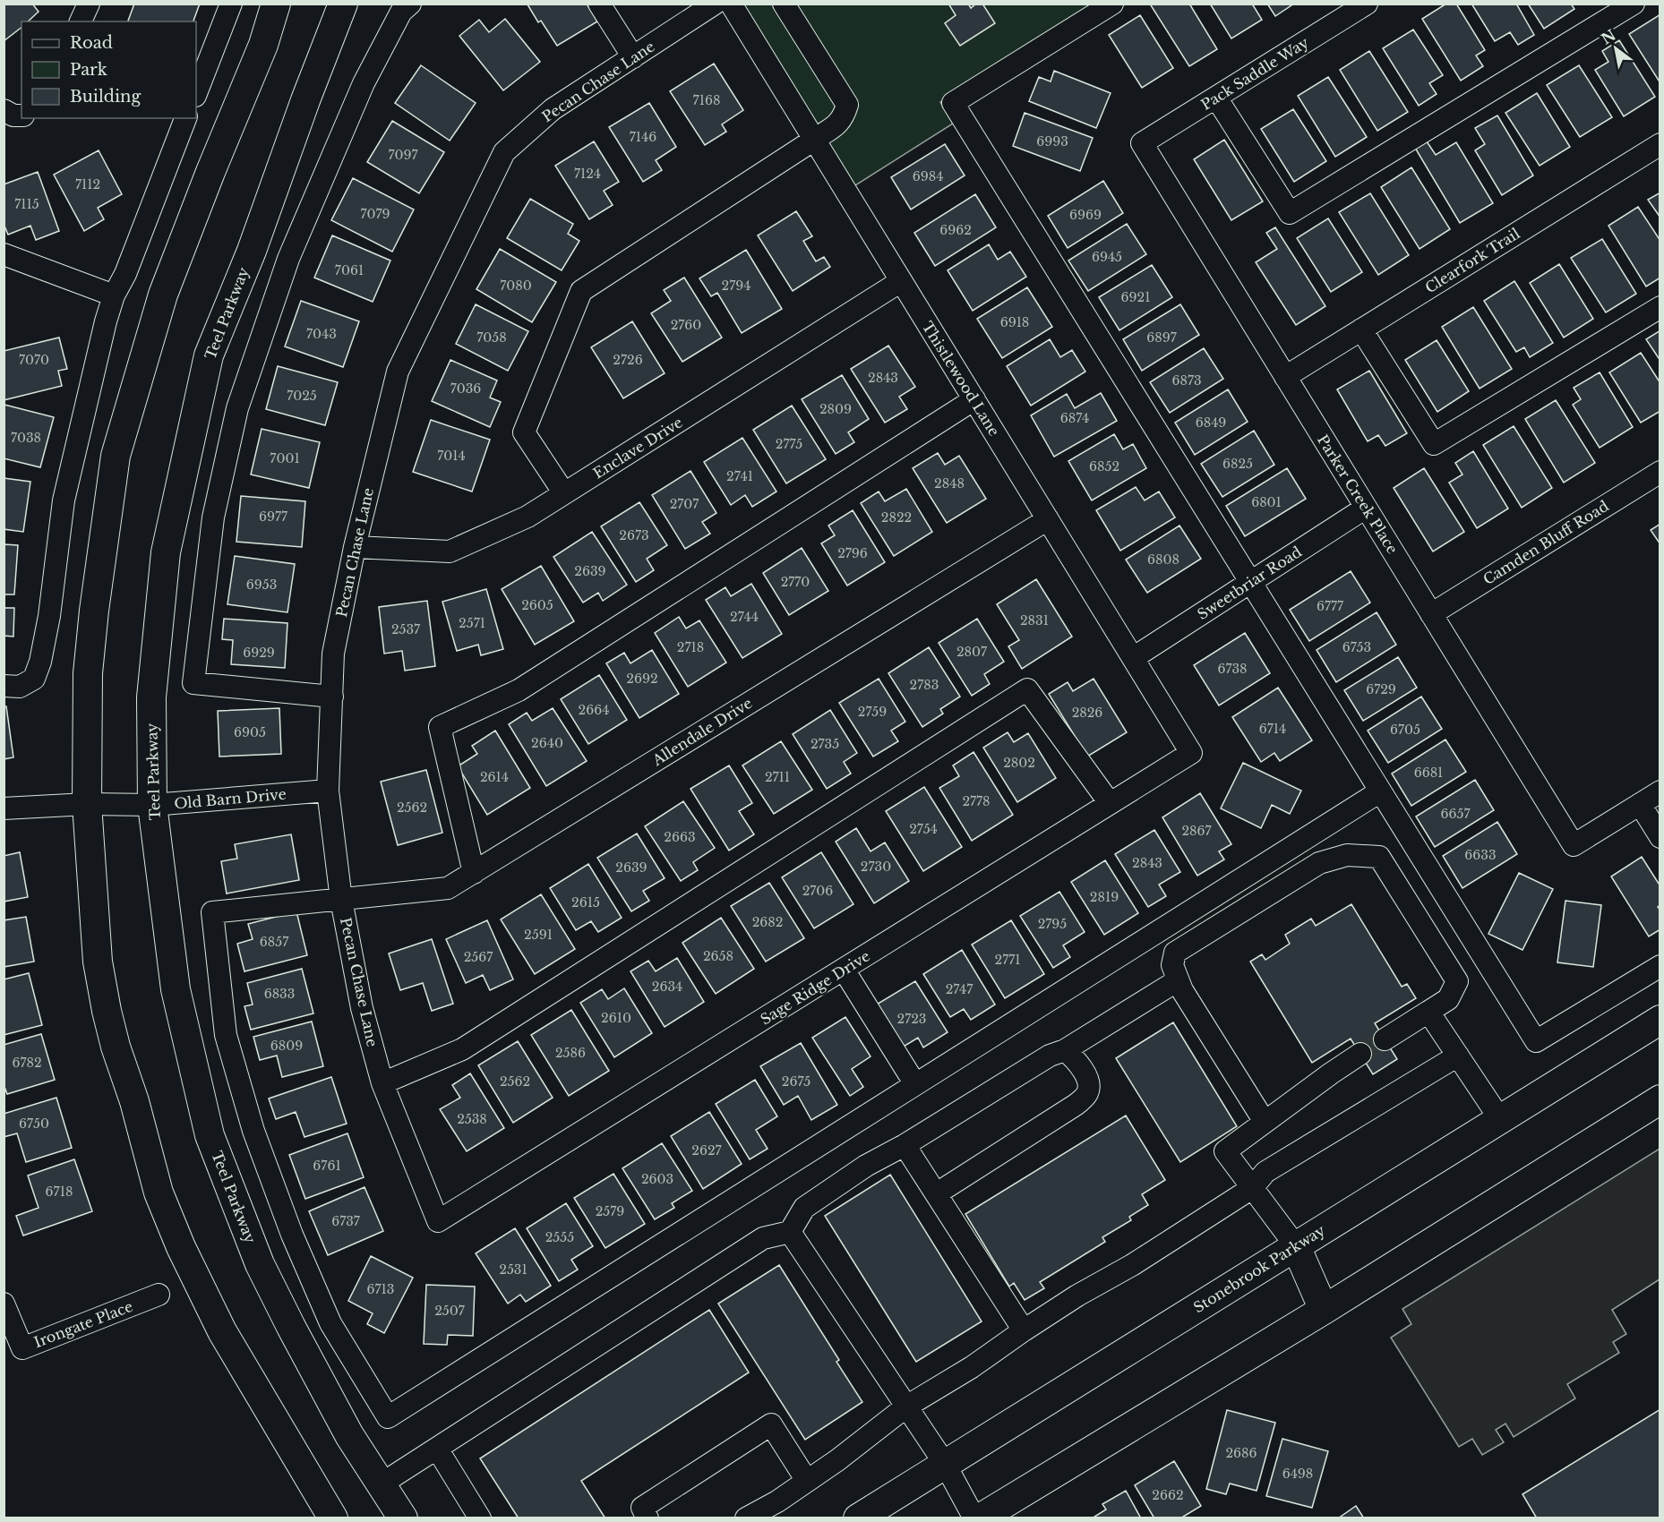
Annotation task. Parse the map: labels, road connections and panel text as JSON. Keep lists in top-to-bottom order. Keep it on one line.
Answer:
{"streets":{"main road":["Teel Parkway","Stonebrook Parkway"],"street":["Pack Saddle Way","Pecan Chase Lane","Clearfork Trail","Thistlewood Lane","Enclave Drive","Parker Creek Place","Camden Bluff Road","Sweetbriar Road","Allendale Drive","Old Barn Drive","Sage Ridge Drive","Irongate Place"]},"crossings":[["Pack Saddle Way","Parker Creek Place"],["Pecan Chase Lane","Enclave Drive"],["Pecan Chase Lane","Allendale Drive"],["Pecan Chase Lane","Old Barn Drive"],["Pecan Chase Lane","Sage Ridge Drive"],["Clearfork Trail","Parker Creek Place"],["Teel Parkway","Old Barn Drive"],["Thistlewood Lane","Enclave Drive"],["Thistlewood Lane","Sweetbriar Road"],["Thistlewood Lane","Allendale Drive"],["Thistlewood Lane","Sage Ridge Drive"],["Parker Creek Place","Camden Bluff Road"],["Parker Creek Place","Sweetbriar Road"]],"house_numbers":["7168","7146","6993","7097","7124","6984","7112","7115","7079","6969","6962","6945","7061","7080","2794","6921","6918","2760","7043","7058","6897","7070","2726","2843","6873","7036","7025","2809","6874","6849","7038","2775","7014","7001","6825","6852","2741","2848","6801","2707","6977","2822","2673","2796","6808","2639","2770","6953","2605","6777","2744","2831","2571","2537","2718","6753","2807","6929","6738","2692","2783","6729","2664","2759","2826","6714","6705","6905","2640","2735","2802","6681","2614","2711","2778","2562","6657","2754","2867","2663","6633","2843","2730","2639","2706","2819","2615","2682","2795","2591","6857","2658","2567","2771","2634","2747","6833","2610","2723","6809","2586","6782","2562","2675","2538","6750","2627","6761","2603","6718","2579","6737","2555","2531","6713","2507","2686","6498","2662"],"legend":["Road","Park","Building"],"north":"top left"}
